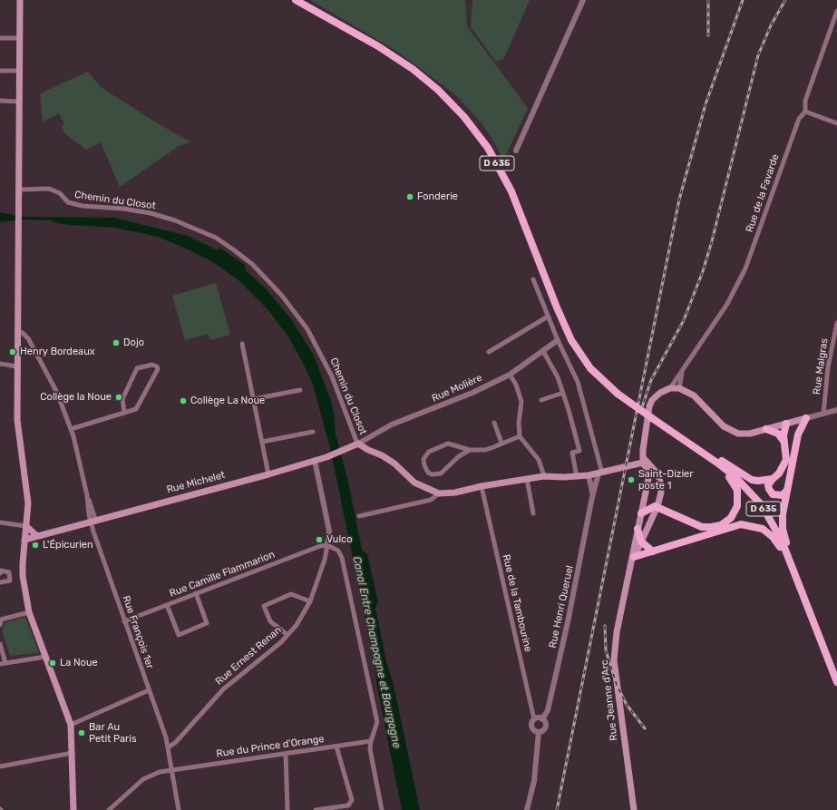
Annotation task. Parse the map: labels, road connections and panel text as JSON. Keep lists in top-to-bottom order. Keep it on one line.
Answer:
{"streets":{"main road":["D 635","Rue Michelet","Rue Jeanne d'Arc"],"street":["Rue de la Favarde","Chemin du Closot","Rue Malgras","Rue Molière","Rue Camille Flammarion","Rue de la Tambourine","Rue Henri Queruel","Rue François 1er","Rue Ernest Renan","Rue du Prince d'Orange"]},"crossings":[["Chemin du Closot","Rue Molière"],["Chemin du Closot","Rue Michelet"],["Rue Molière","Rue Michelet"],["Rue Michelet","Rue François 1er"],["Rue Camille Flammarion","Rue François 1er"],["Rue Camille Flammarion","Rue Ernest Renan"],["Rue de la Tambourine","Rue Henri Queruel"],["Rue François 1er","Rue Ernest Renan"],["Rue François 1er","Rue du Prince d'Orange"]],"water":["Canal Entre Champagne et Bourgogne"],"places":["Fonderie","Dojo","Henry Bordeaux","Collège la Noue","Collège La Noue","Saint-Dizier poste 1","Vulco","L'Épicurien","La Noue","Bar Au Petit Paris"]}
